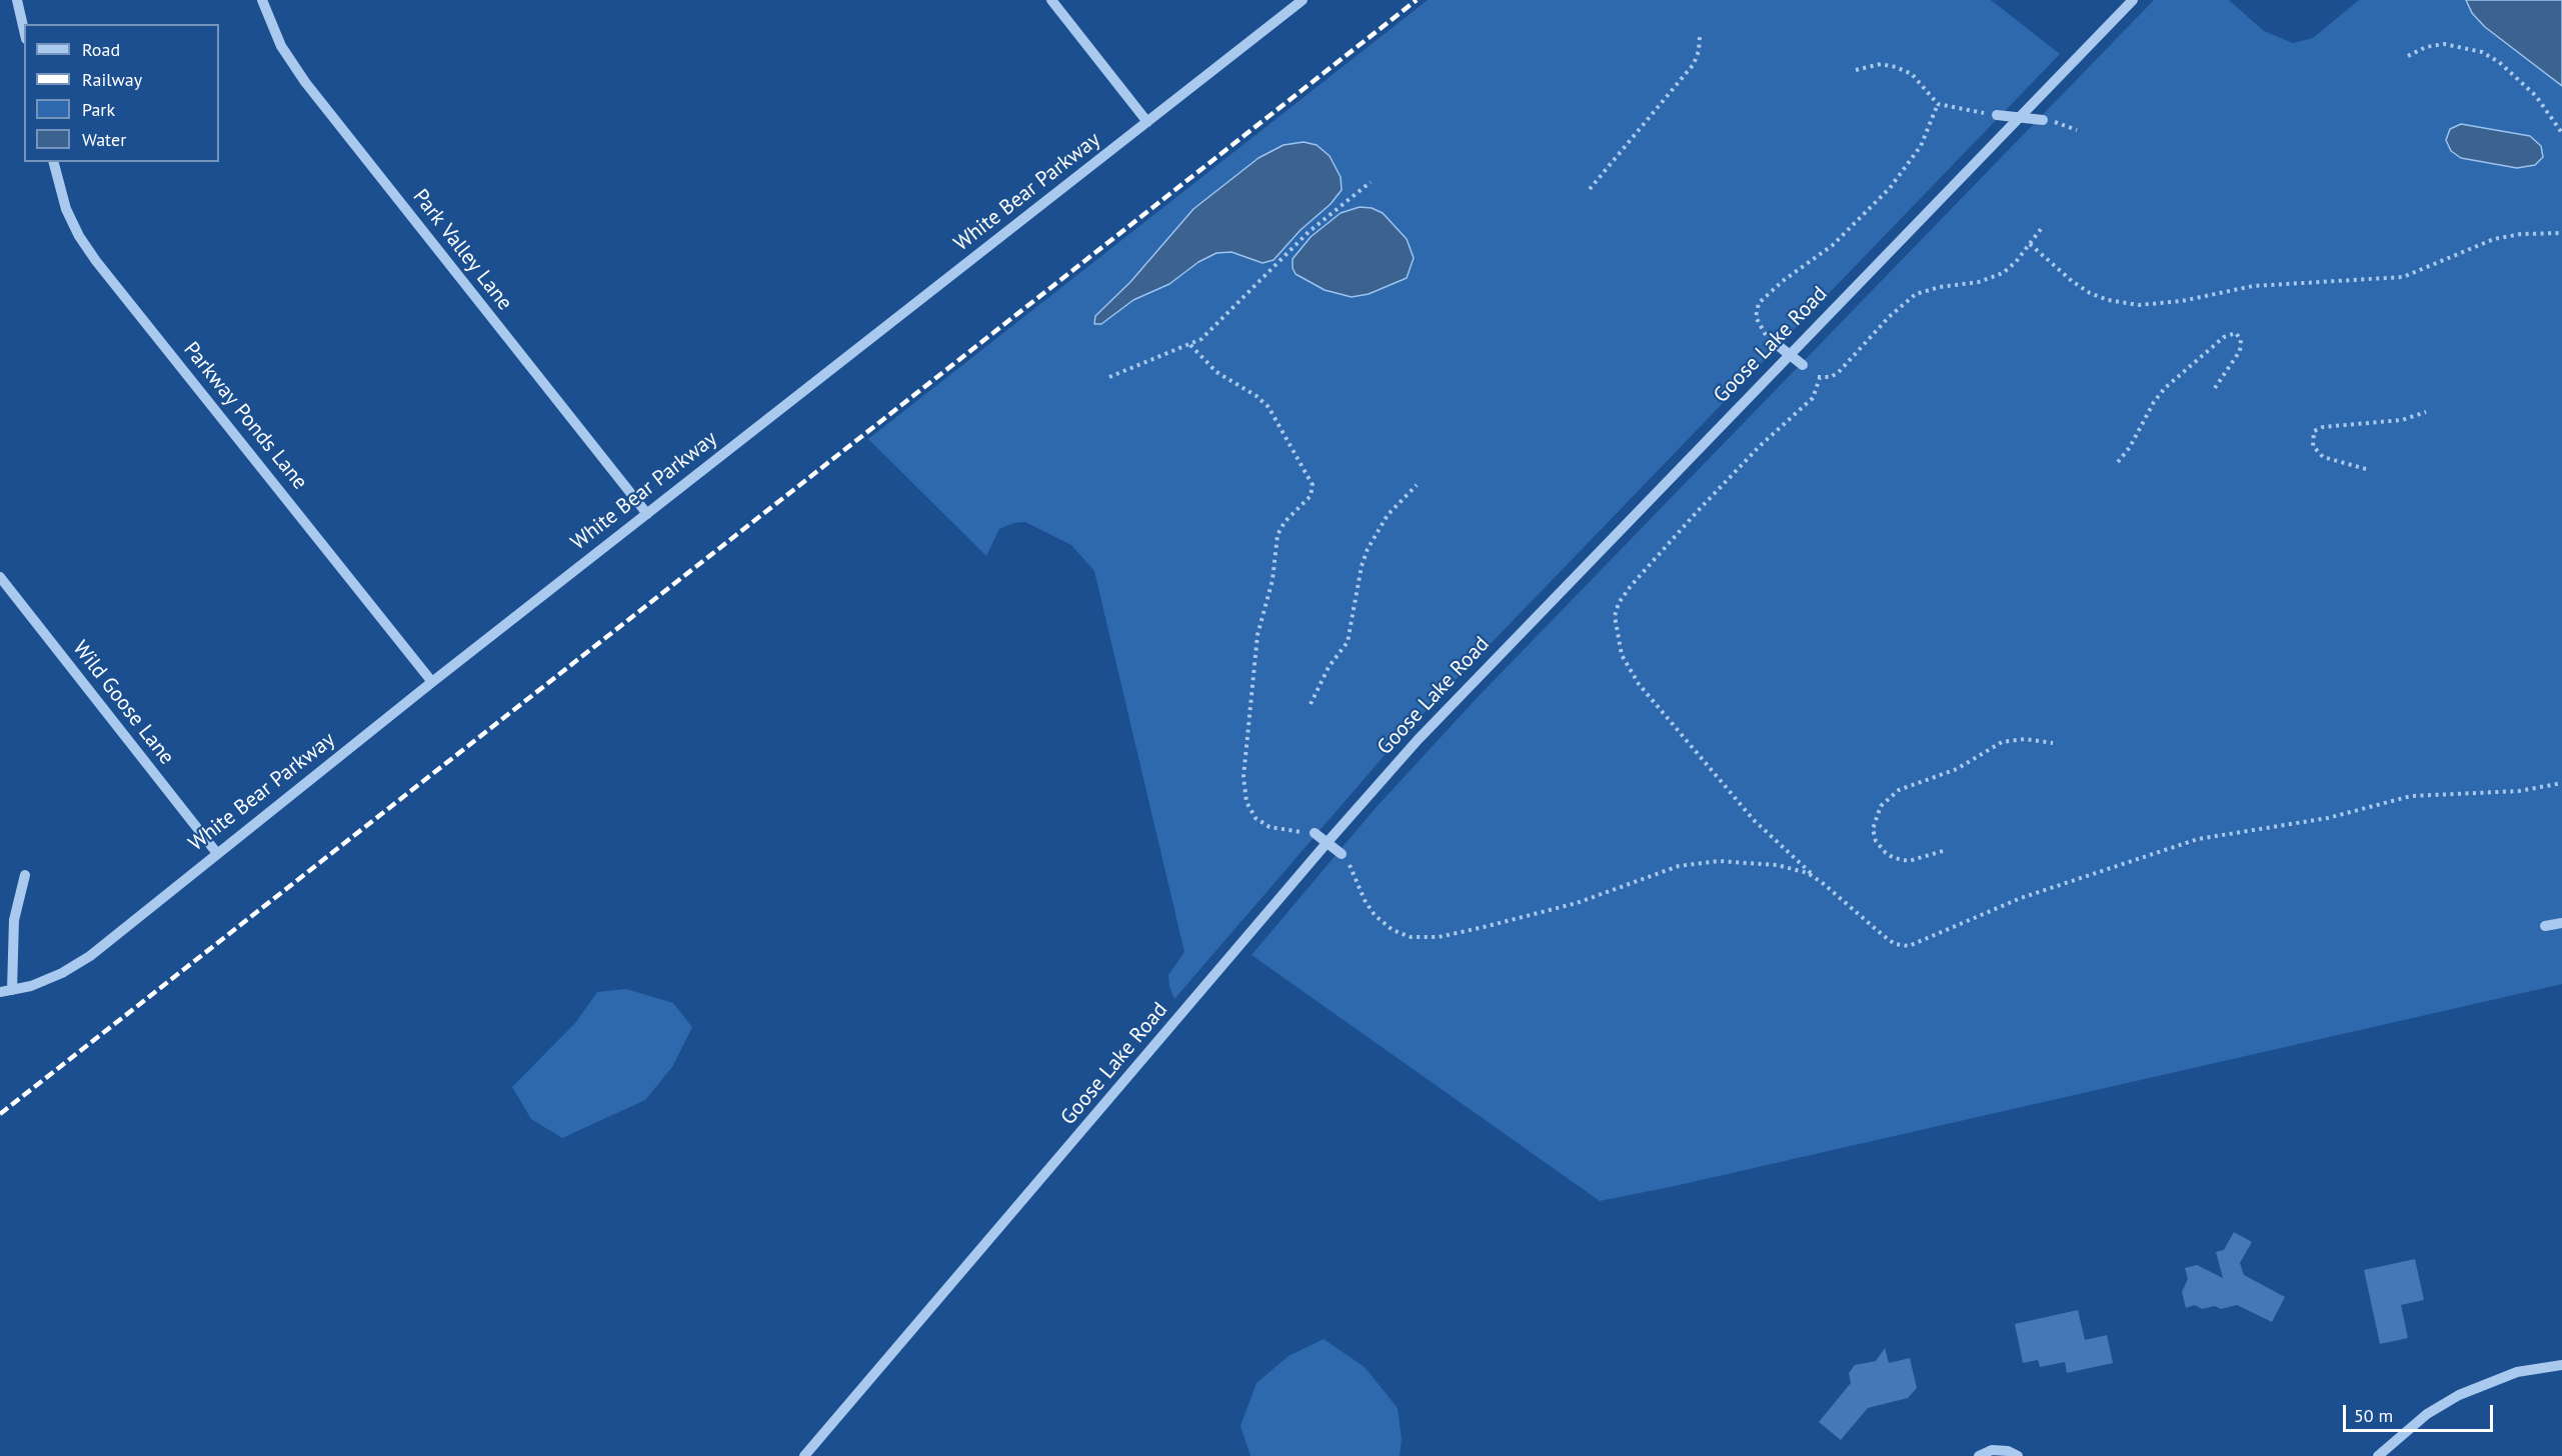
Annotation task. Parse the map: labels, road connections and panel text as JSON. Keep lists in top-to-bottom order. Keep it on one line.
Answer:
{"streets":{"street":["White Bear Parkway","Park Valley Lane","Goose Lake Road","Parkway Ponds Lane","Wild Goose Lane"]},"crossings":[["White Bear Parkway","Park Valley Lane"],["White Bear Parkway","Parkway Ponds Lane"],["White Bear Parkway","Wild Goose Lane"]],"legend":["Road","Railway","Park","Water"],"scale_bar":"50 m"}
